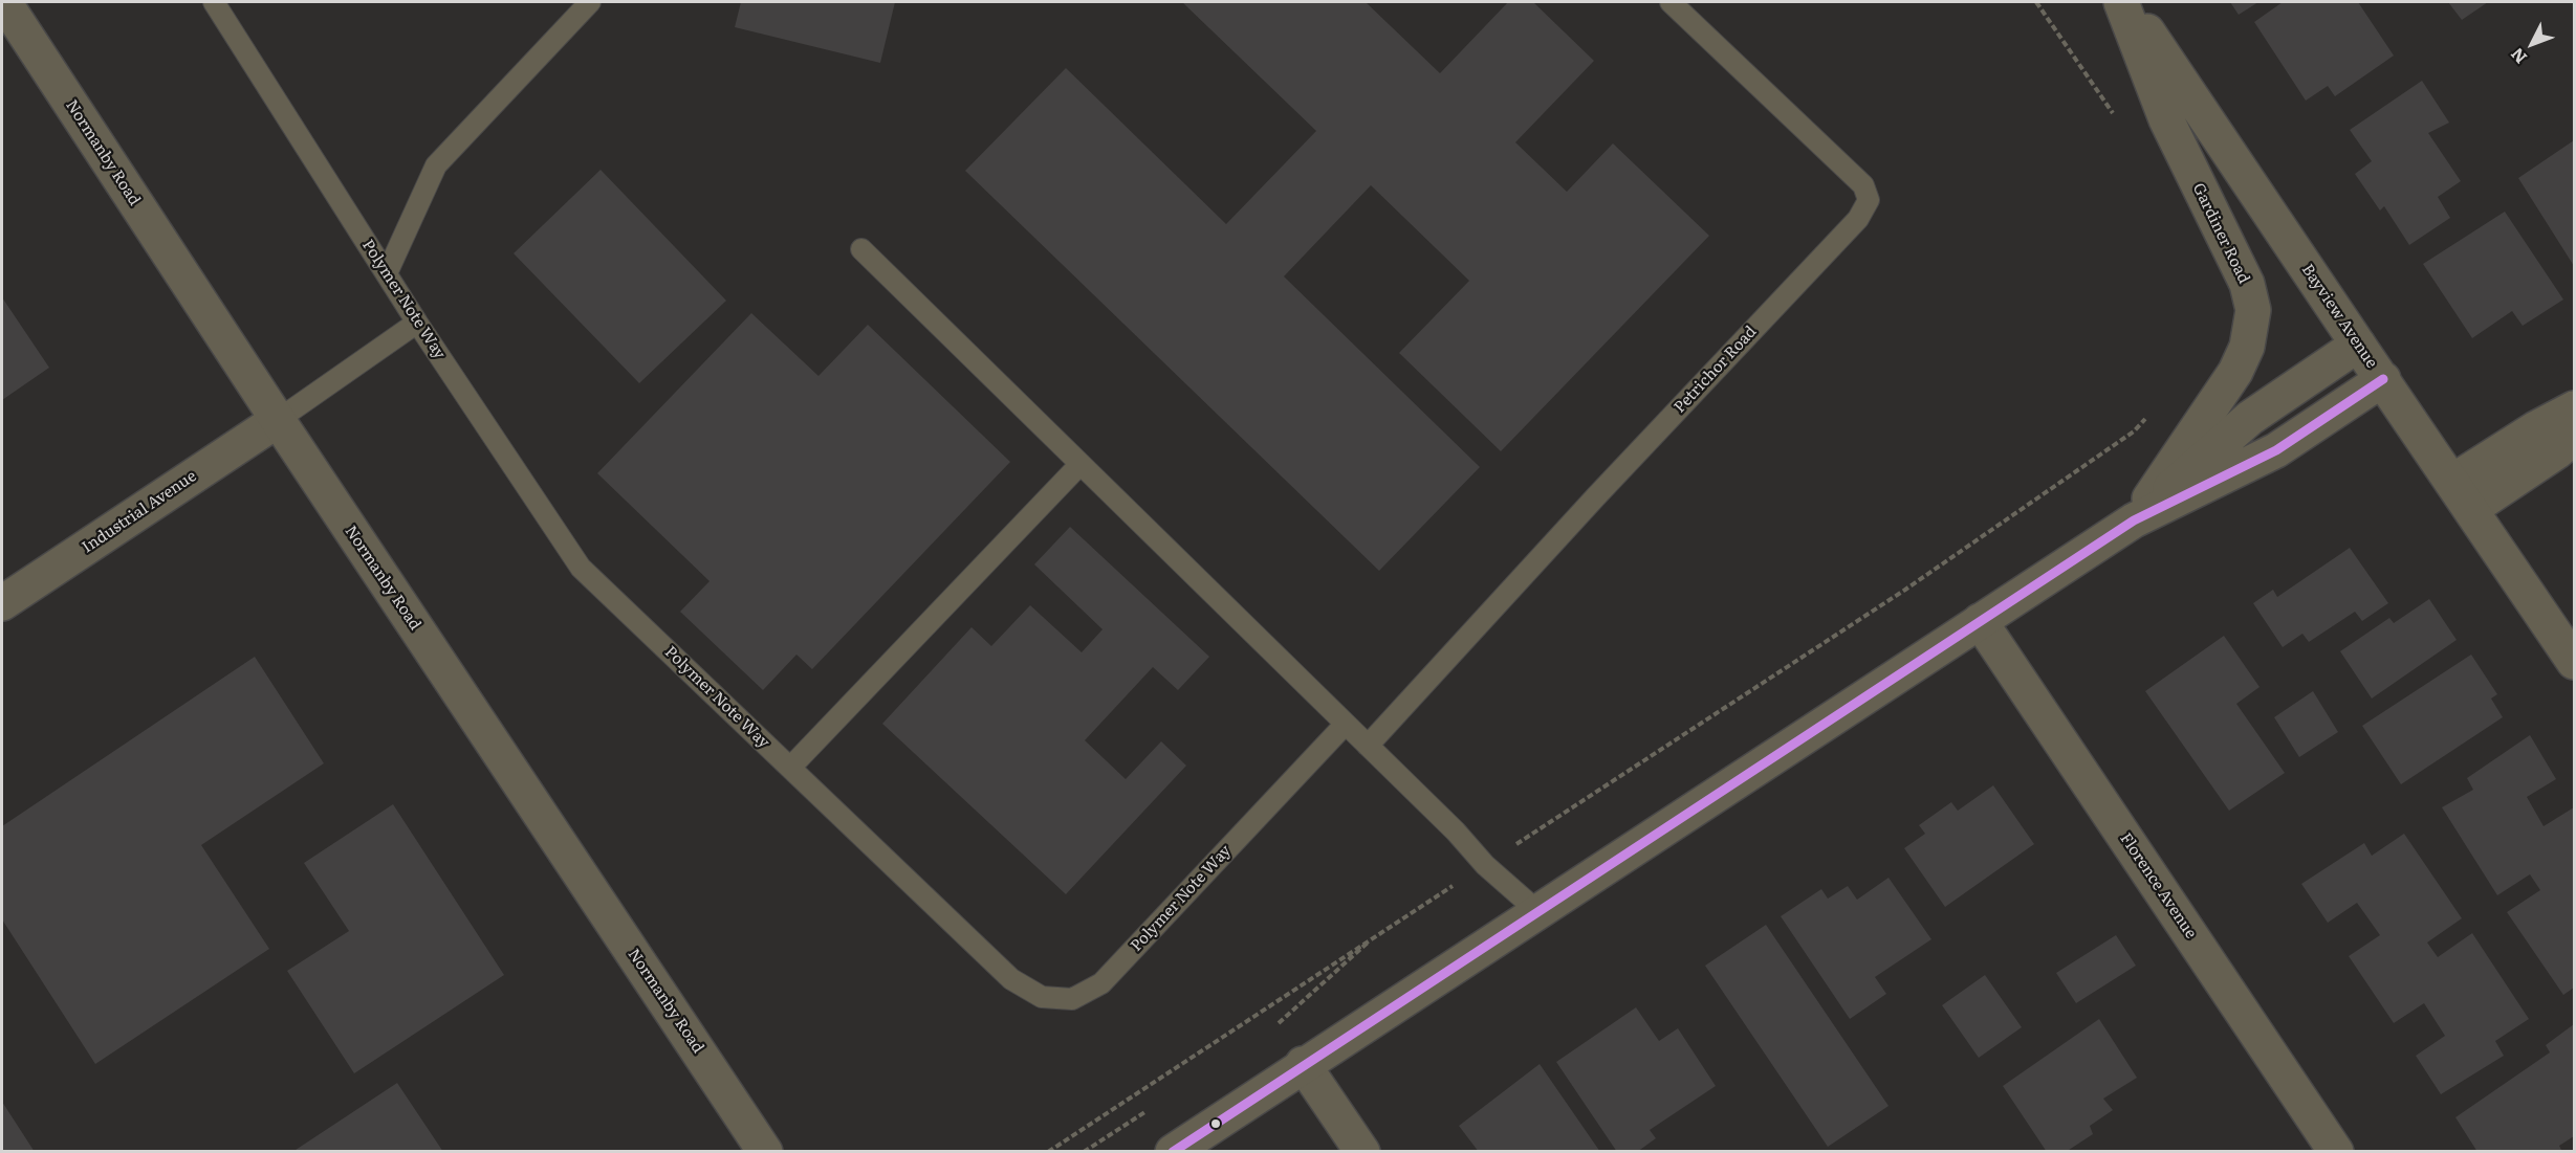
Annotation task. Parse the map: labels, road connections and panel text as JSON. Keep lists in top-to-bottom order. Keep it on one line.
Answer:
{"streets":{"street":["Normanby Road","Gardiner Road","Bayview Avenue","Industrial Avenue","Florence Avenue"],"lane":["Polymer Note Way","Petrichor Road"]},"crossings":[["Normanby Road","Industrial Avenue"],["Gardiner Road","Bayview Avenue"],["Gardiner Road","Florence Avenue"]],"north":"bottom left"}
